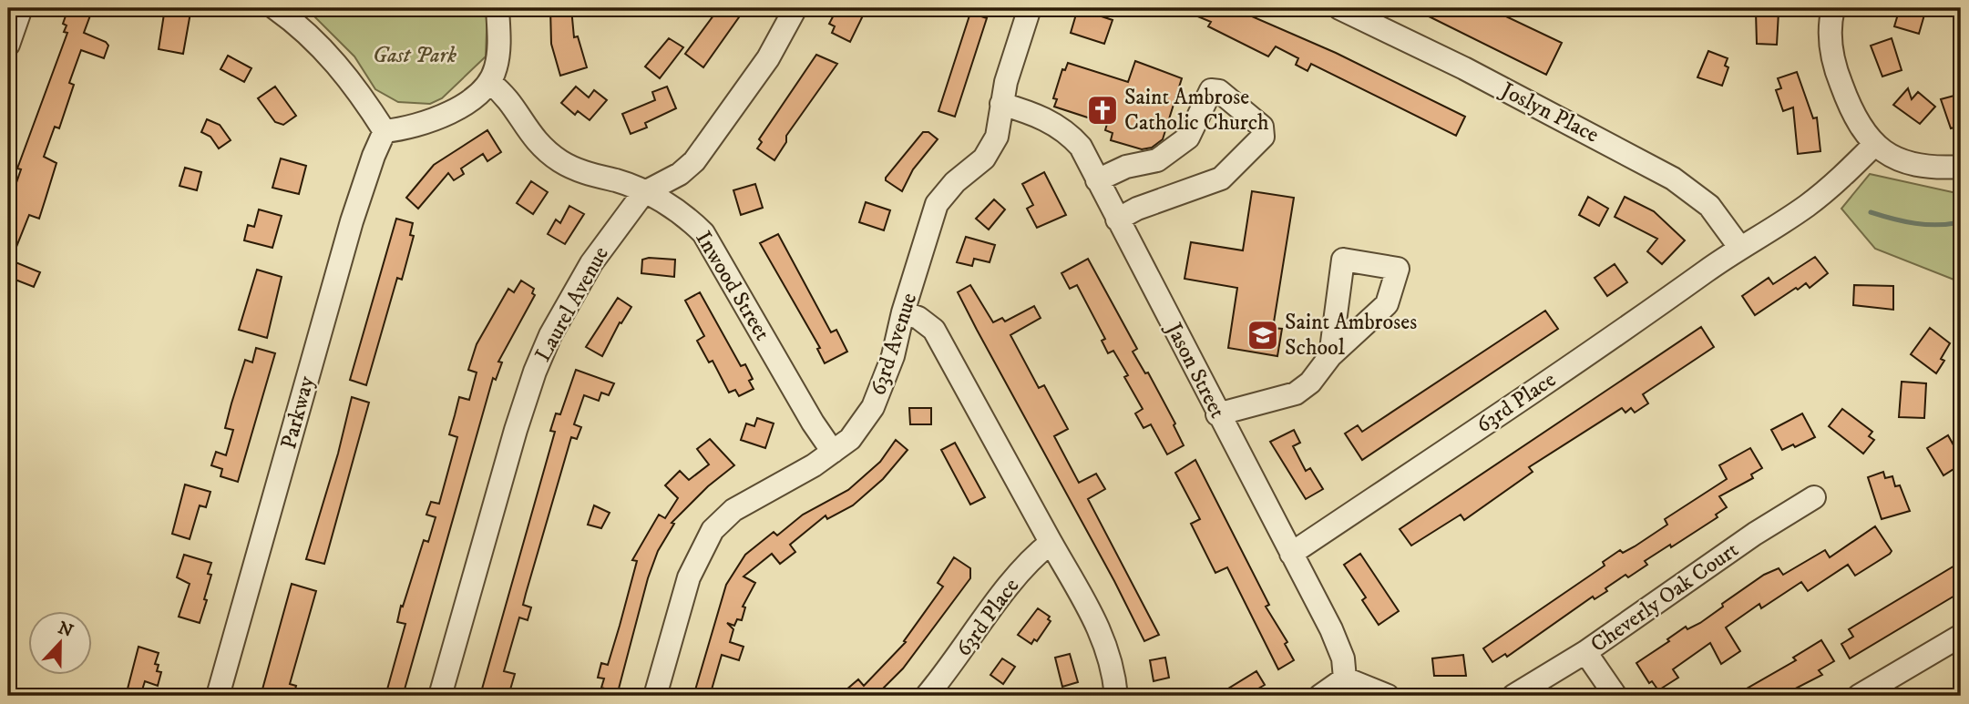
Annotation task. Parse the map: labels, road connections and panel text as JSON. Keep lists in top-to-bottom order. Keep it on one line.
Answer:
{"streets":{"street":["Joslyn Place","Inwood Street","Laurel Avenue","63rd Avenue","Jason Street","63rd Place","Parkway","Cheverly Oak Court"]},"crossings":[["Joslyn Place","63rd Place"],["Inwood Street","Laurel Avenue"],["Inwood Street","63rd Avenue"],["63rd Avenue","Jason Street"],["Jason Street","63rd Place"]],"parks":["Gast Park"],"places":{"church":["Saint Ambrose Catholic Church"],"school or university":["Saint Ambroses School"]},"north":"top"}
